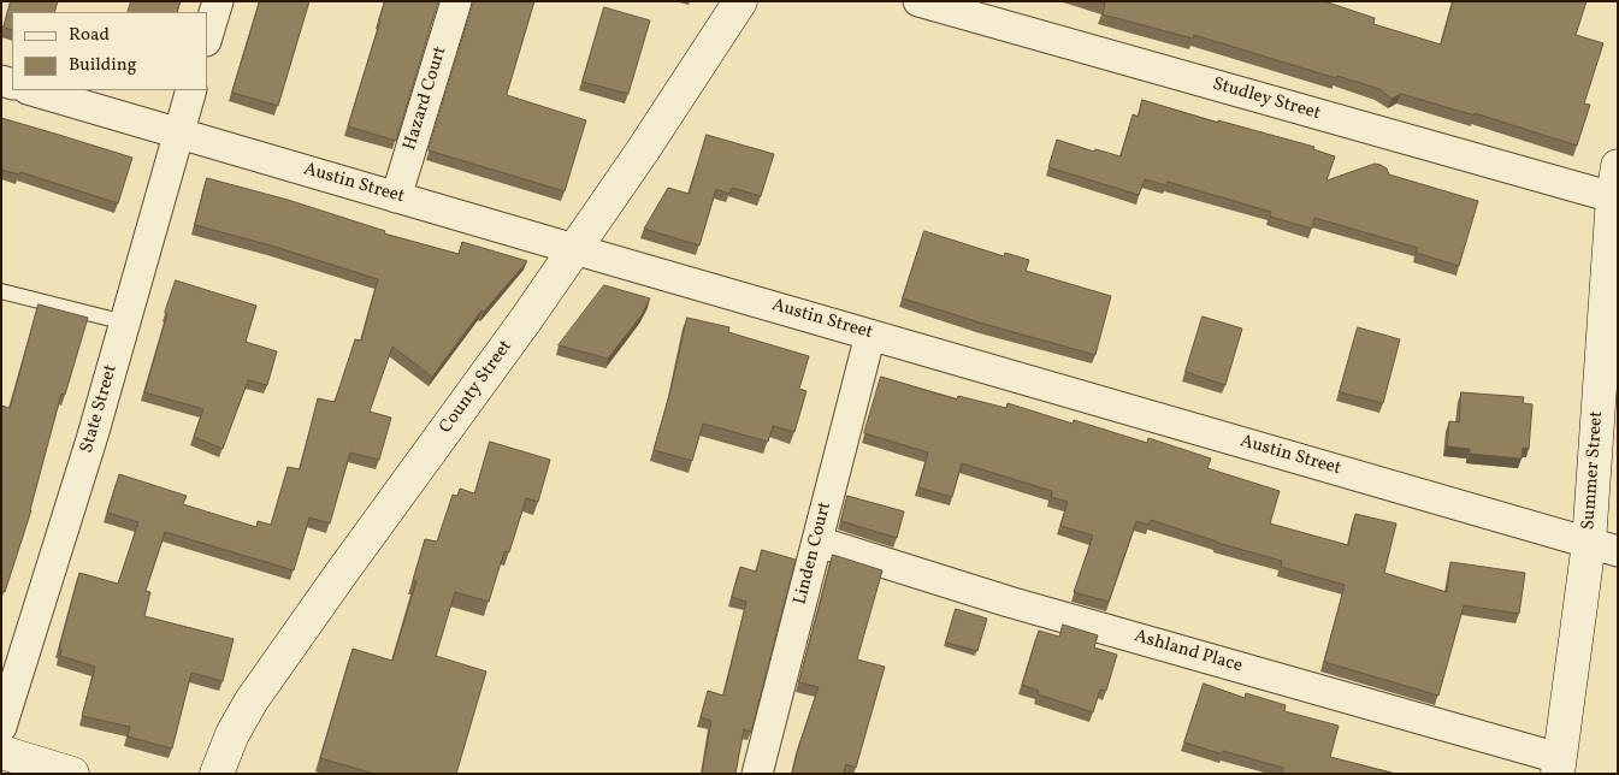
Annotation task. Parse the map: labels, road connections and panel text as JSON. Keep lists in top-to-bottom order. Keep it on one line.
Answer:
{"streets":{"main road":["County Street","Summer Street"],"street":["Hazard Court","Studley Street","Austin Street","State Street","Linden Court","Ashland Place"]},"crossings":[["Hazard Court","Austin Street"],["Studley Street","Summer Street"],["Austin Street","County Street"],["Austin Street","State Street"],["Austin Street","Summer Street"],["Austin Street","Linden Court"],["Summer Street","Ashland Place"],["Linden Court","Ashland Place"]],"legend":["Road","Building"]}
